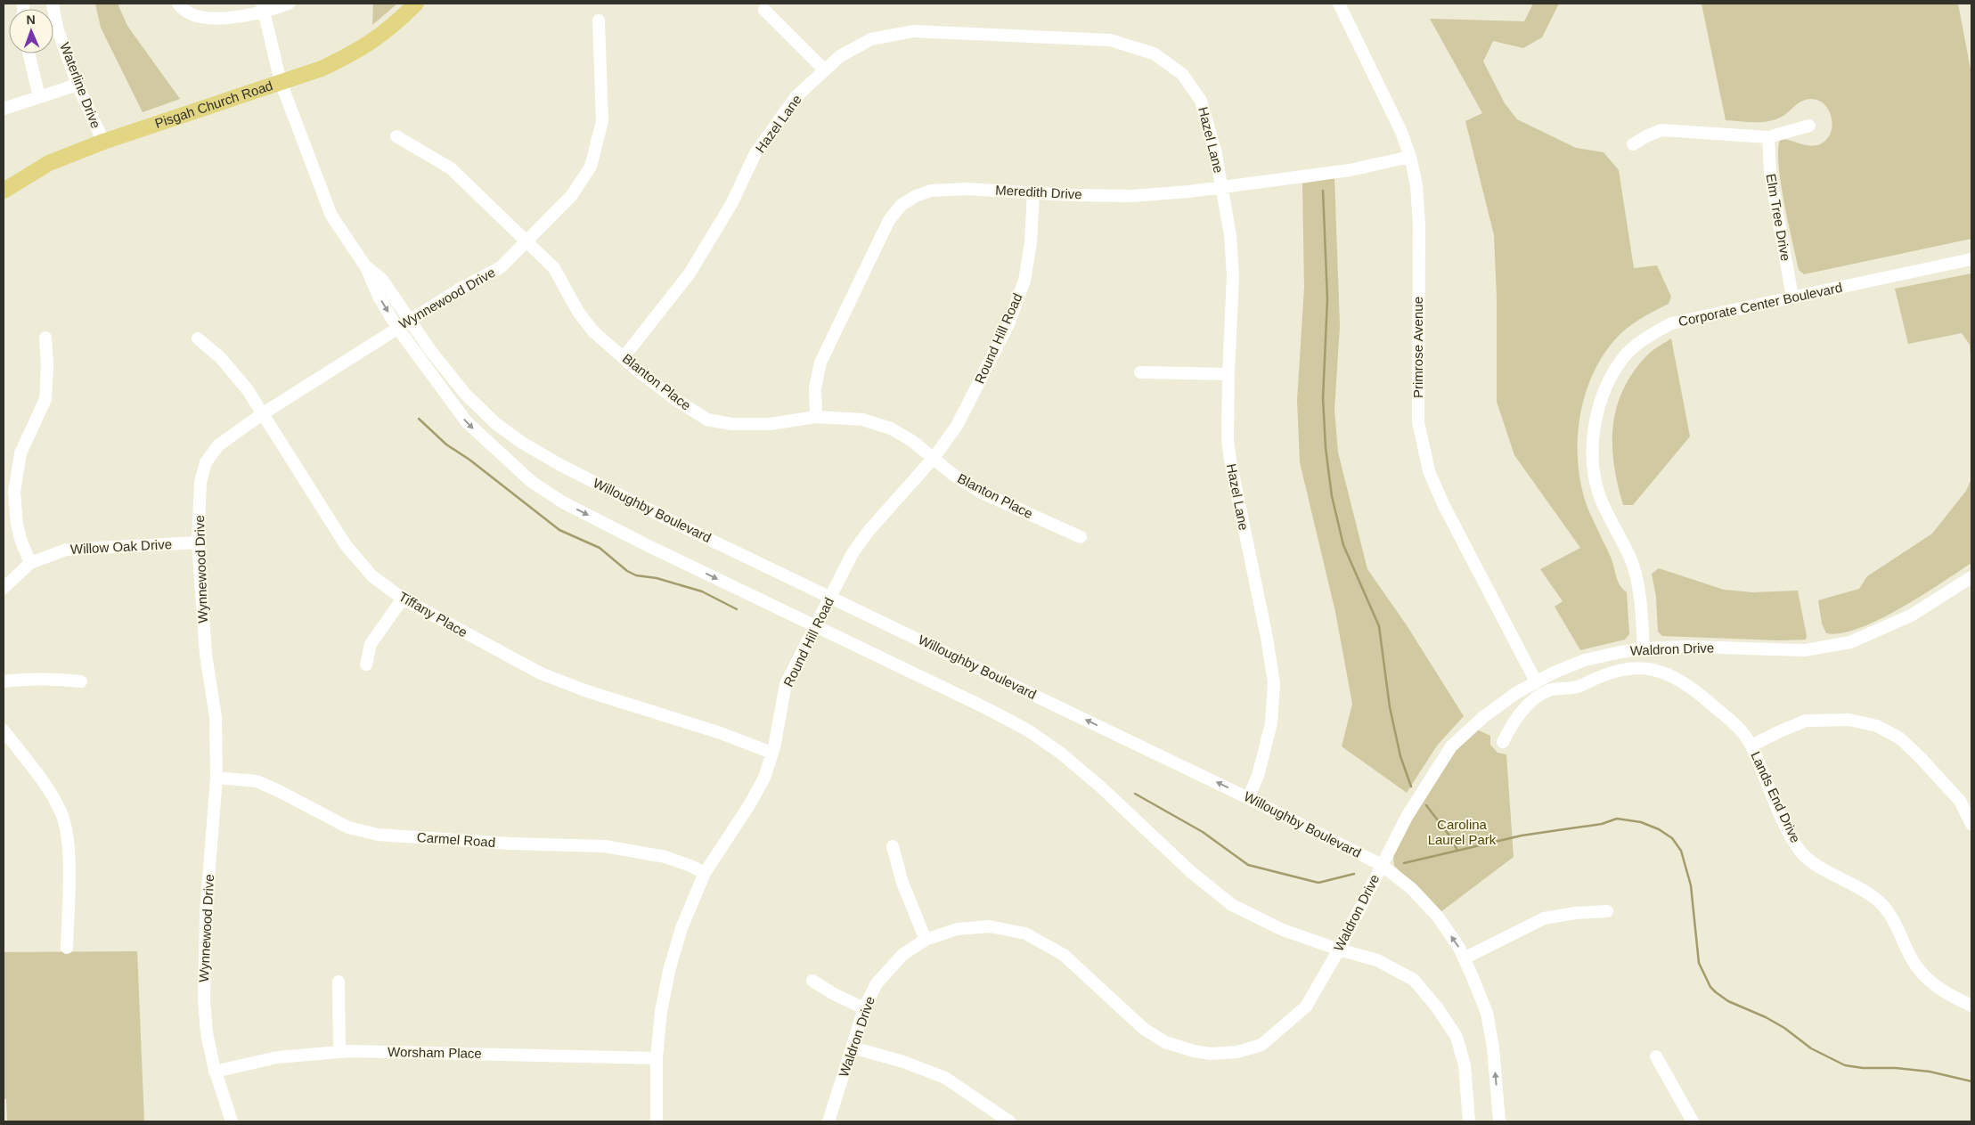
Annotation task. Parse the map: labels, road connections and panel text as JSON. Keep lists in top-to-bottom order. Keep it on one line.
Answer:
{"streets":{"main road":["Pisgah Church Road"],"street":["Waterline Drive","Hazel Lane","Meredith Drive","Elm Tree Drive","Wynnewood Drive","Corporate Center Boulevard","Round Hill Road","Primrose Avenue","Blanton Place","Willoughby Boulevard","Willow Oak Drive","Tiffany Place","Waldron Drive","Lands End Drive","Carmel Road","Worsham Place"]},"crossings":[["Waterline Drive","Pisgah Church Road"],["Pisgah Church Road","Willoughby Boulevard"],["Hazel Lane","Meredith Drive"],["Hazel Lane","Blanton Place"],["Hazel Lane","Willoughby Boulevard"],["Meredith Drive","Round Hill Road"],["Meredith Drive","Primrose Avenue"],["Meredith Drive","Blanton Place"],["Elm Tree Drive","Corporate Center Boulevard"],["Wynnewood Drive","Blanton Place"],["Wynnewood Drive","Willoughby Boulevard"],["Wynnewood Drive","Willow Oak Drive"],["Wynnewood Drive","Tiffany Place"],["Wynnewood Drive","Carmel Road"],["Wynnewood Drive","Worsham Place"],["Corporate Center Boulevard","Waldron Drive"],["Round Hill Road","Blanton Place"],["Round Hill Road","Willoughby Boulevard"],["Round Hill Road","Tiffany Place"],["Round Hill Road","Carmel Road"],["Round Hill Road","Worsham Place"],["Primrose Avenue","Waldron Drive"],["Willoughby Boulevard","Waldron Drive"]],"parks":["Carolina Laurel Park"],"north":"top"}
